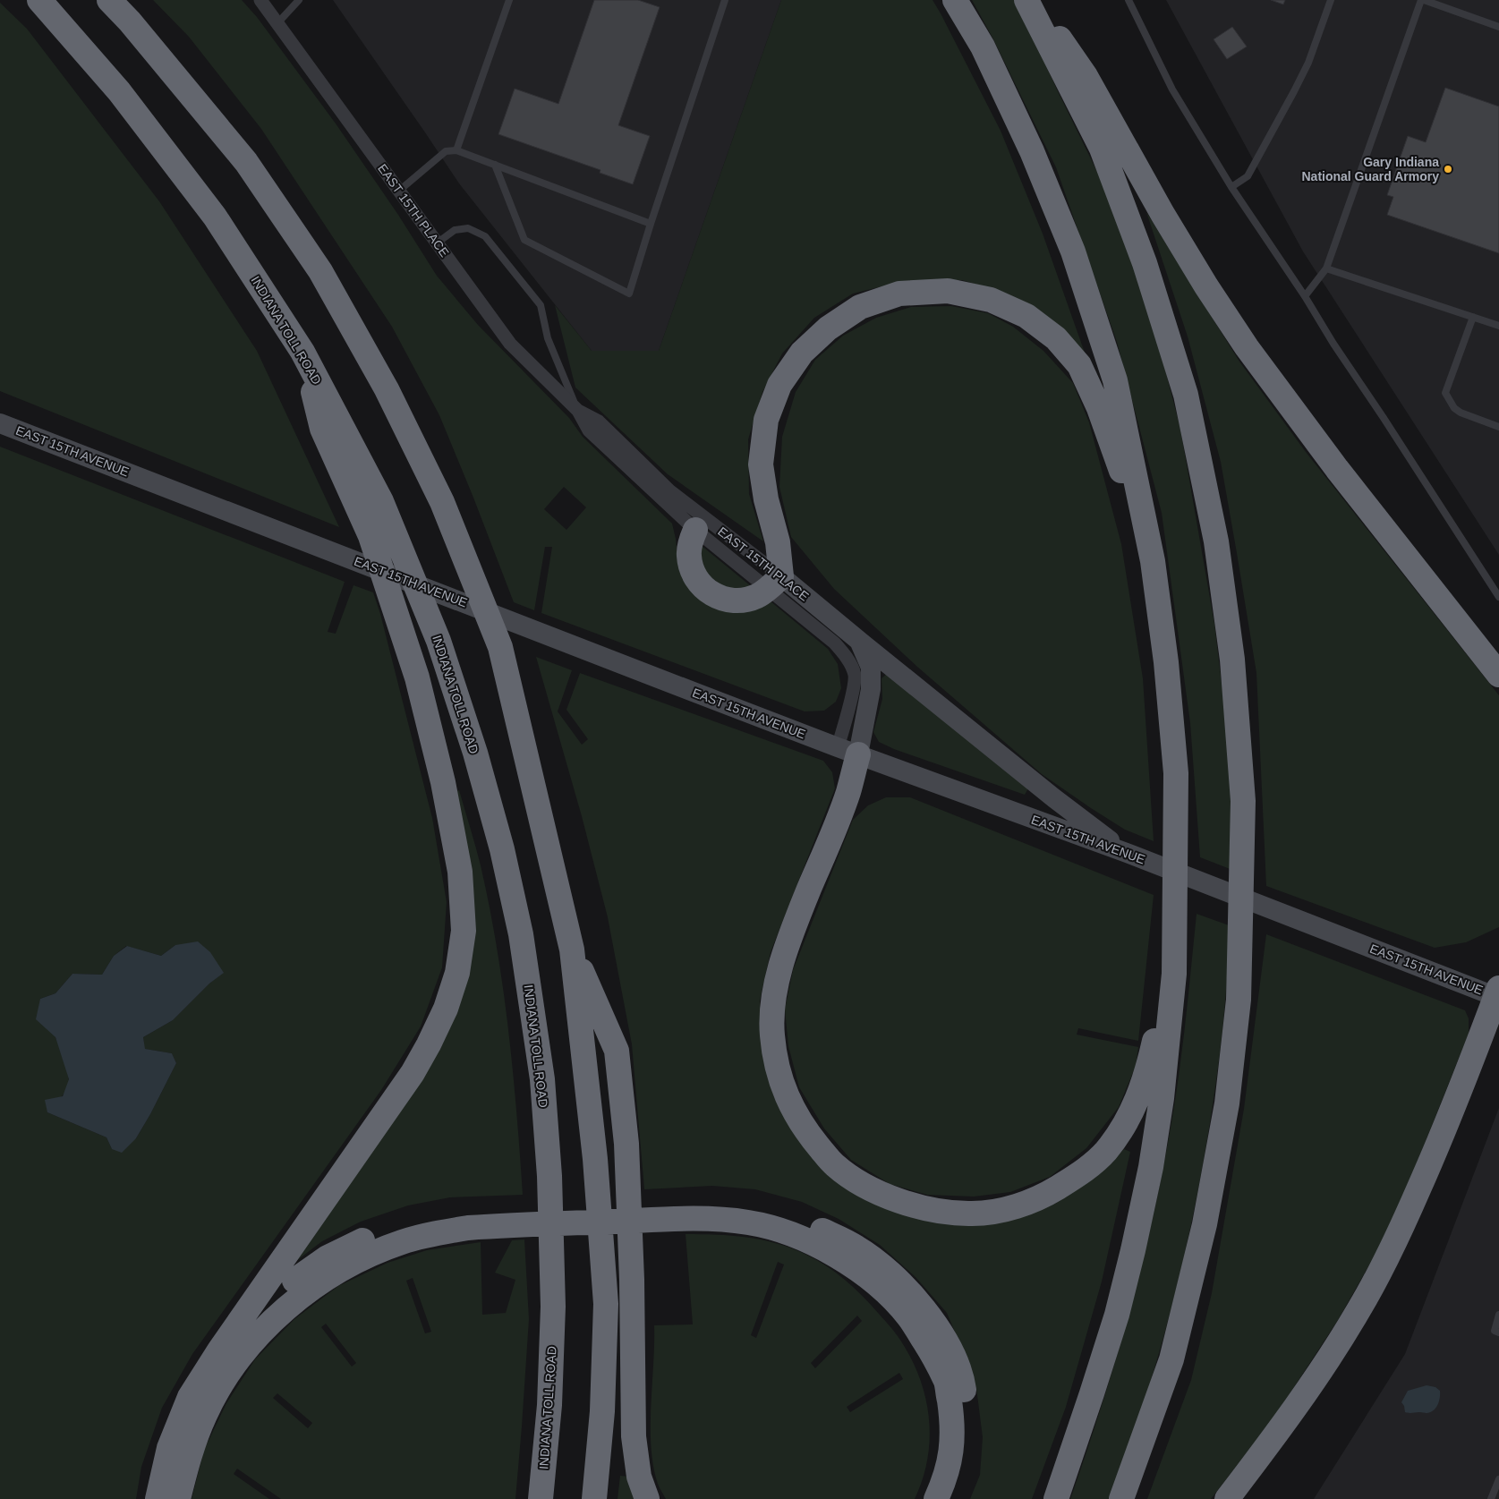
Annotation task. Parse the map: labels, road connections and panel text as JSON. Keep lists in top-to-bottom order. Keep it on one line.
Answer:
{"streets":{"highway":["INDIANA TOLL ROAD"],"street":["EAST 15TH PLACE","EAST 15TH AVENUE"]},"crossings":[["EAST 15TH PLACE","EAST 15TH AVENUE"]],"places":["Gary Indiana National Guard Armory"]}
